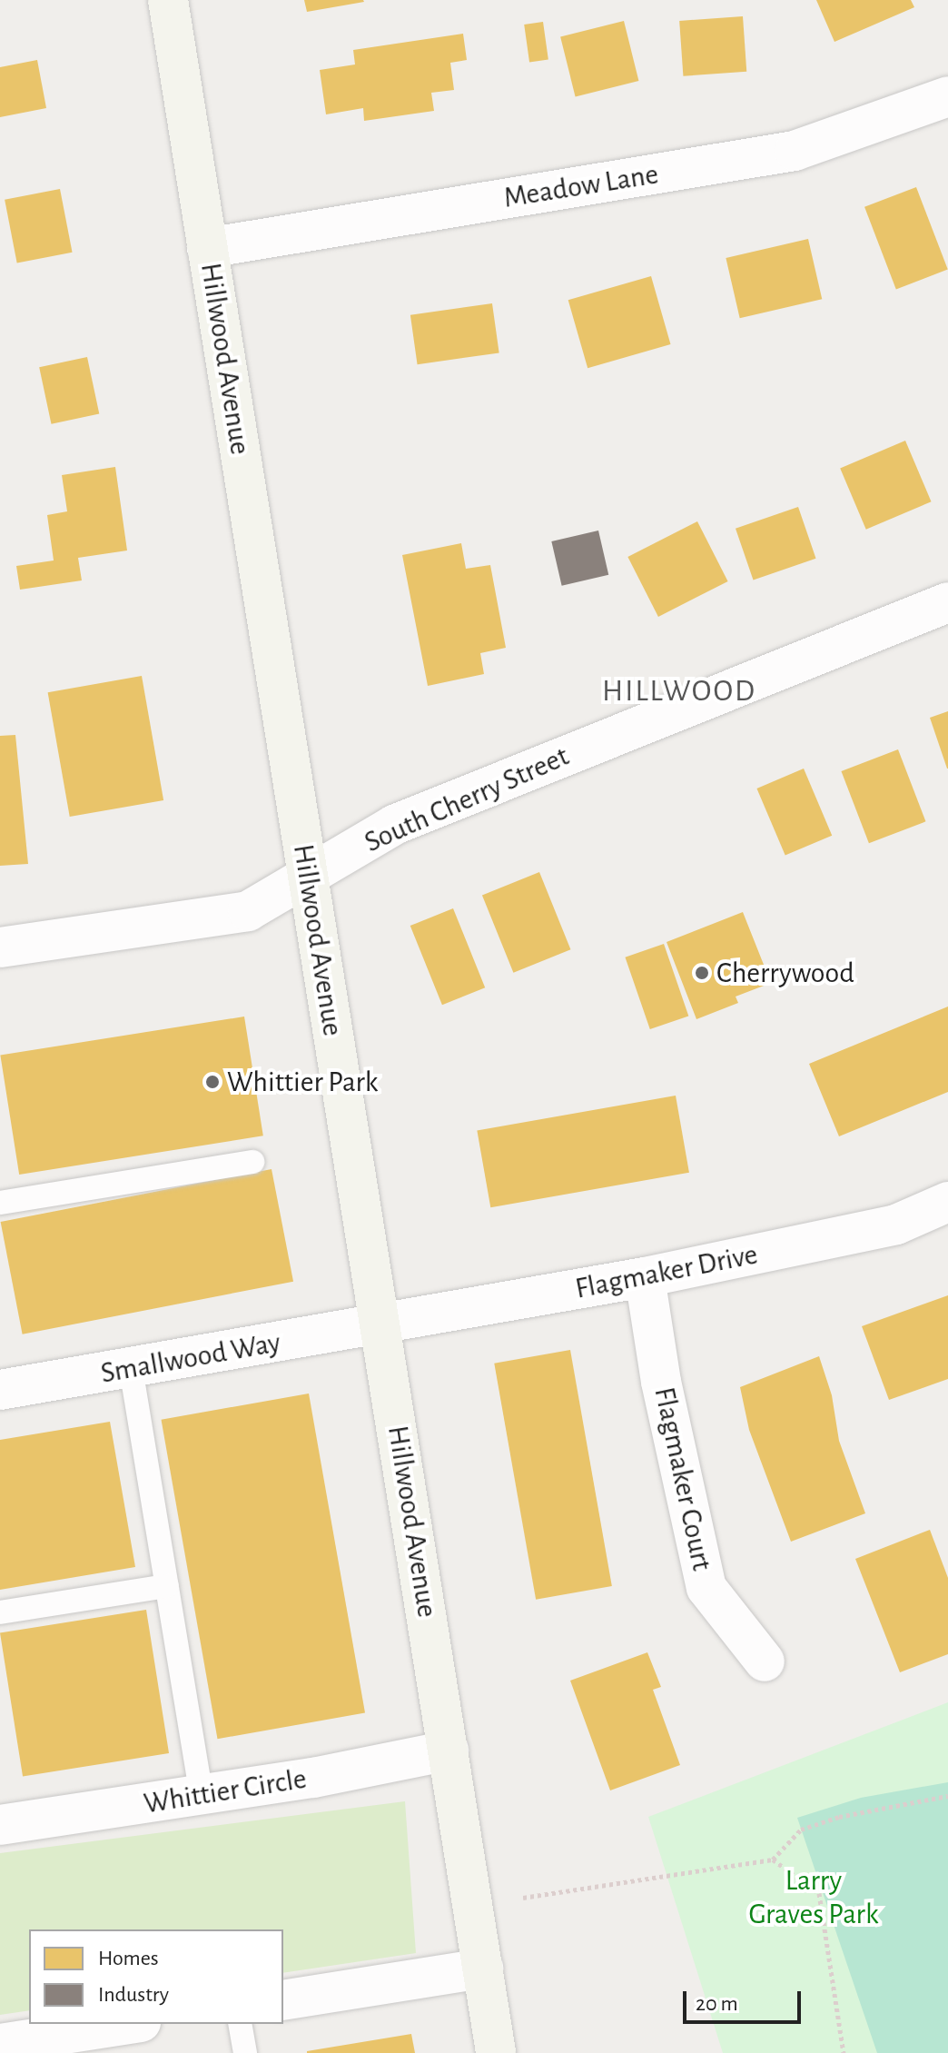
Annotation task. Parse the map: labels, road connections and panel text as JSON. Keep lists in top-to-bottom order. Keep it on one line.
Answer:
{"streets":{"main road":["Hillwood Avenue"],"street":["Meadow Lane","South Cherry Street","Flagmaker Drive","Smallwood Way","Flagmaker Court","Whittier Circle"]},"crossings":[["Meadow Lane","Hillwood Avenue"],["Hillwood Avenue","South Cherry Street"],["Hillwood Avenue","Flagmaker Drive"],["Hillwood Avenue","Smallwood Way"],["Hillwood Avenue","Whittier Circle"],["Flagmaker Drive","Smallwood Way"],["Flagmaker Drive","Flagmaker Court"]],"districts":["HILLWOOD"],"parks":["Larry Graves Park"],"places":["Cherrywood","Whittier Park"],"legend":["Homes","Industry"],"scale_bar":"20 m"}
